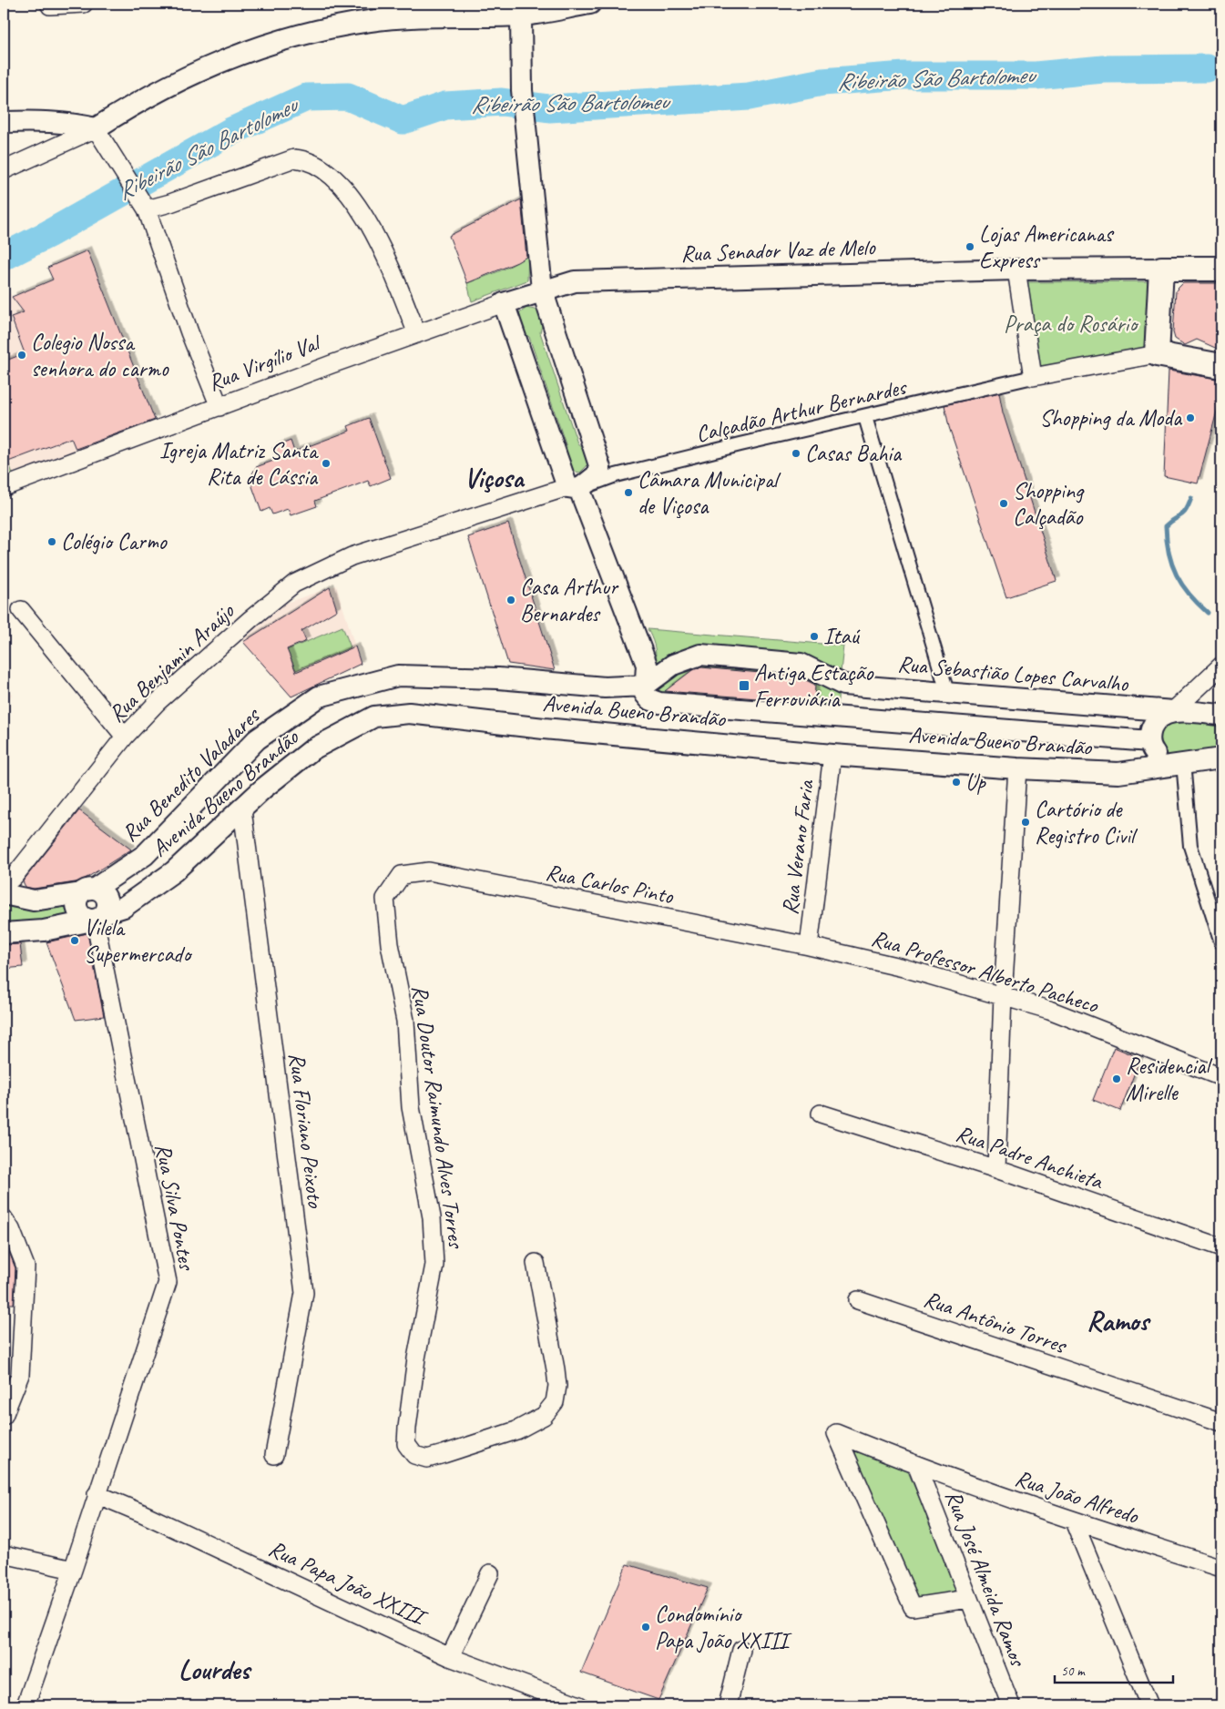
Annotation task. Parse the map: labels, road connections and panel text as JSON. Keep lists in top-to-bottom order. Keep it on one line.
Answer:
{"streets":{"street":["Rua Senador Vaz de Melo","Rua Virgílio Val","Calçadão Arthur Bernardes","Rua Benjamin Araújo","Rua Sebastião Lopes Carvalho","Avenida Bueno Brandão","Rua Benedito Valadares","Rua Verano Faria","Rua Carlos Pinto","Rua Professor Alberto Pacheco","Rua Doutor Raimundo Alves Torres","Rua Floriano Peixoto","Rua Padre Anchieta","Rua Silva Pontes","Rua Antônio Torres","Rua João Alfredo","Rua José Almeida Ramos","Rua Papa João XXIII"]},"crossings":[["Rua Senador Vaz de Melo","Rua Virgílio Val"],["Calçadão Arthur Bernardes","Rua Benjamin Araújo"],["Rua Sebastião Lopes Carvalho","Rua Benedito Valadares"],["Avenida Bueno Brandão","Rua Benedito Valadares"],["Avenida Bueno Brandão","Rua Verano Faria"],["Avenida Bueno Brandão","Rua Floriano Peixoto"],["Avenida Bueno Brandão","Rua Silva Pontes"],["Rua Benedito Valadares","Rua Silva Pontes"],["Rua Verano Faria","Rua Carlos Pinto"],["Rua Verano Faria","Rua Professor Alberto Pacheco"],["Rua Carlos Pinto","Rua Professor Alberto Pacheco"],["Rua Carlos Pinto","Rua Doutor Raimundo Alves Torres"],["Rua Silva Pontes","Rua Papa João XXIII"],["Rua João Alfredo","Rua José Almeida Ramos"]],"districts":["Viçosa","Ramos","Lourdes"],"water":["Ribeirão São Bartolomeu"],"parks":["Praça do Rosário"],"places":{"other":["Lojas Americanas Express","Colegio Nossa senhora do carmo","Shopping da Moda","Casas Bahia","Igreja Matriz Santa Rita de Cássia","Câmara Municipal de Viçosa","Shopping Calçadão","Colégio Carmo","Casa Arthur Bernardes","Itaú","Up","Cartório de Registro Civil","Vilela Supermercado","Residencial Mirelle","Condomínio Papa João XXIII"],"transit":["Antiga Estação Ferroviária"]},"scale_bar":"50 m"}
